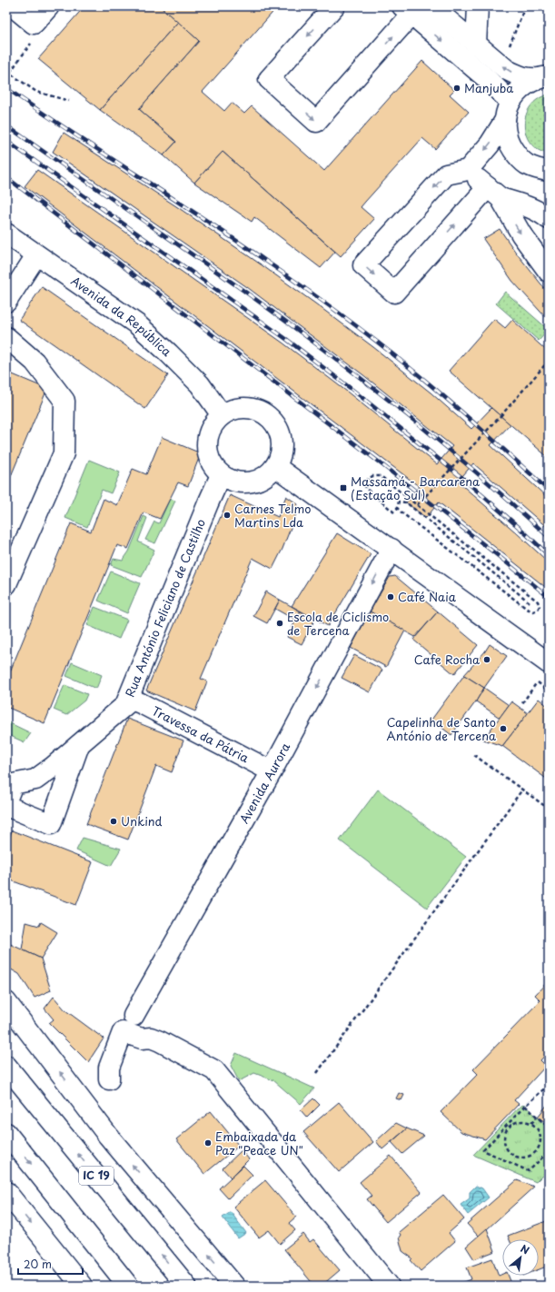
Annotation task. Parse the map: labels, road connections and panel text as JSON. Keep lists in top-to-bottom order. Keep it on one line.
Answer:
{"streets":{"main road":["Avenida da República","Rua António Feliciano de Castilho","Travessa da Pátria","Avenida Aurora","IC 19"]},"crossings":[["Avenida da República","Rua António Feliciano de Castilho"],["Rua António Feliciano de Castilho","Travessa da Pátria"],["Travessa da Pátria","Avenida Aurora"]],"one_way":["Avenida Aurora"],"places":{"other":["Manjuba","Carnes Telmo Martins Lda","Café Naia","Escola de Ciclismo de Tercena","Cafe Rocha","Capelinha de Santo António de Tercena","Unkind","Embaixada da Paz \"Peace UN\""],"transit":["Massamá - Barcarena (Estação Sul)"]},"scale_bar":"20 m","north":"top right"}
